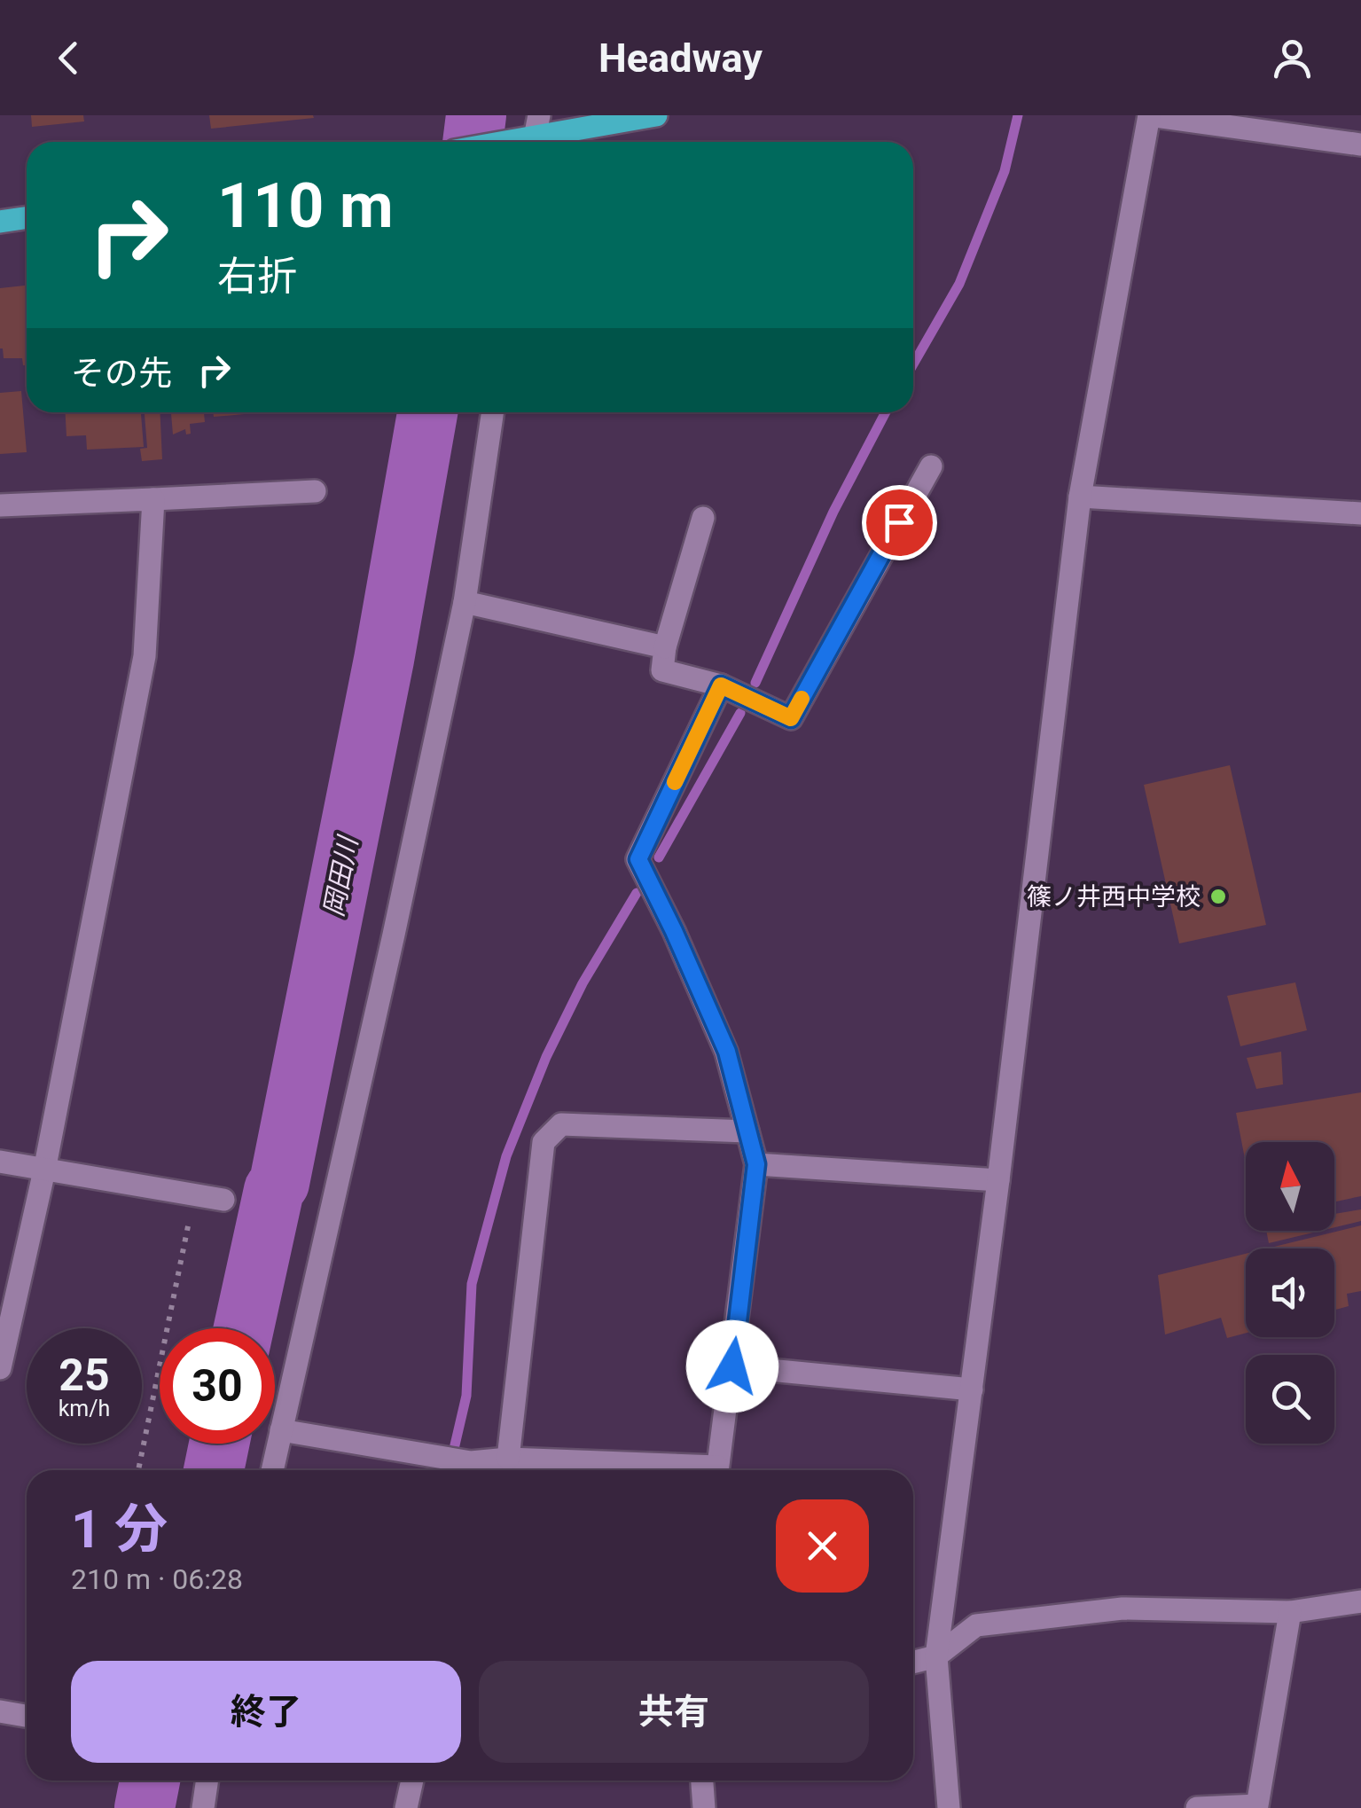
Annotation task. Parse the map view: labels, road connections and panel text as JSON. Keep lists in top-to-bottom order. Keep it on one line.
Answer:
{"water":["岡田川"],"places":["篠ノ井西中学校"],"north":"top","page":{"header":"Headway","turn":["110 m","右折"],"then":"その先","speed":"25 km/h","limit":"30","heading":["1 分","210 m · 06:28"],"buttons":["終了","共有"]}}
